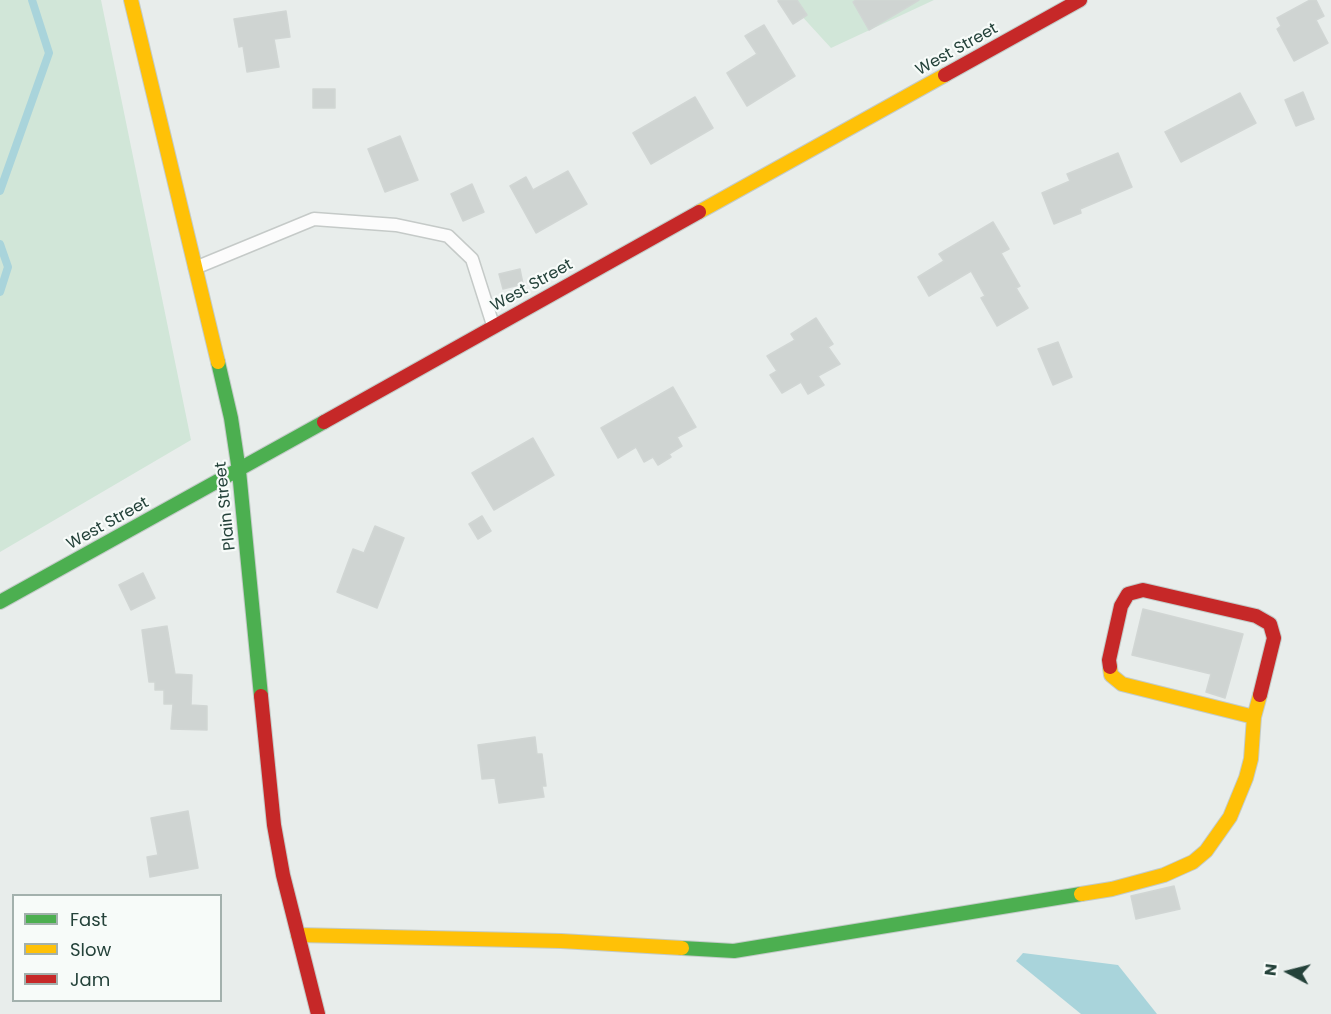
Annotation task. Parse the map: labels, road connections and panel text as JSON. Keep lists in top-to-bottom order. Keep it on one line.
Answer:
{"streets":{"street":["West Street","Plain Street"]},"crossings":[["West Street","Plain Street"]],"legend":["Fast","Slow","Jam"],"north":"left"}
